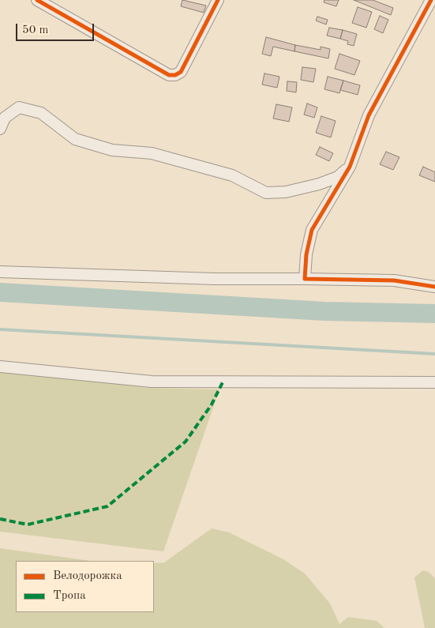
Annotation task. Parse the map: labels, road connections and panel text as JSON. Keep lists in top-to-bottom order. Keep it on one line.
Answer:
{"legend":["Велодорожка","Тропа"],"scale_bar":"50 m"}
